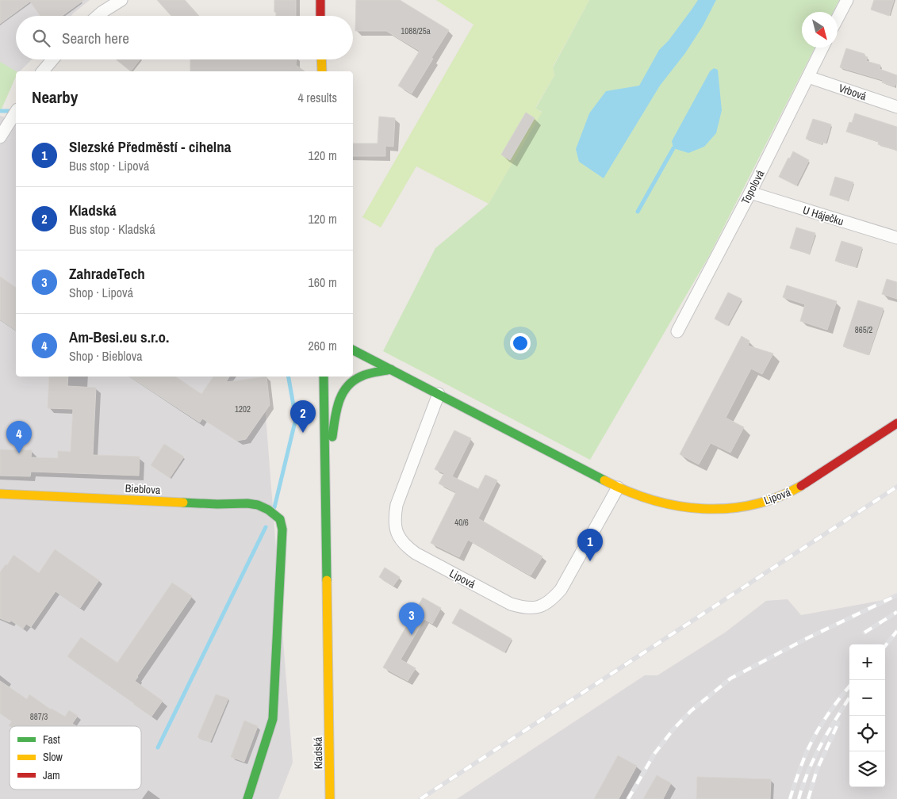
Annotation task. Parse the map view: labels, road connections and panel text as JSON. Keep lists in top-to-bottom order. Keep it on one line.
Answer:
{"streets":{"street":["Vrbová","Topolová","U Háječku","Bieblova","Lipová","Kladská"]},"crossings":[["Vrbová","Topolová"],["Topolová","U Háječku"]],"house_numbers":["1088/25a","865/2","1202","40/6","887/3"],"legend":["Fast","Slow","Jam"],"north":"bottom right","page":{"search":"Search here","heading":["Nearby","4 results"],"list":[{"mark":"1","name":"Slezské Předměstí - cihelna","note":"Bus stop · Lipová","value":"120 m"},{"mark":"2","name":"Kladská","note":"Bus stop · Kladská","value":"120 m"},{"mark":"3","name":"ZahradeTech","note":"Shop · Lipová","value":"160 m"},{"mark":"4","name":"Am-Besi.eu s.r.o.","note":"Shop · Bieblova","value":"260 m"}],"pins":["2","4","1","3"],"map_buttons":["+","−"]}}
